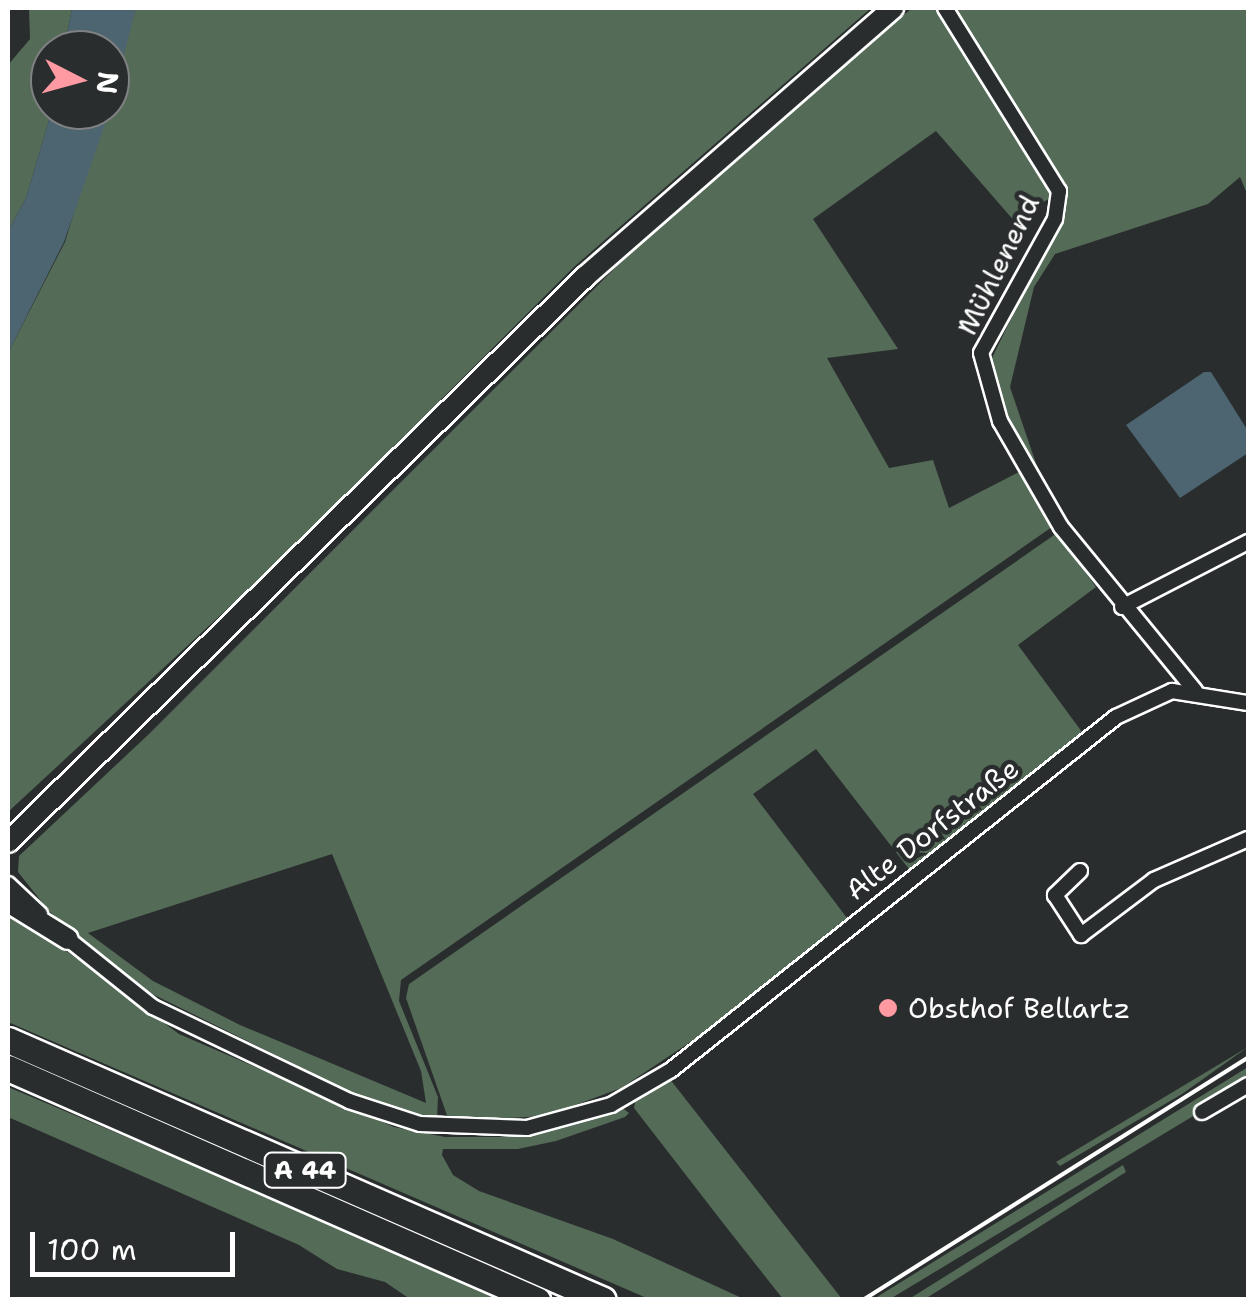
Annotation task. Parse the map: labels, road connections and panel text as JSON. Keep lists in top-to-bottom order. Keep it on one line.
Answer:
{"streets":{"highway":["A 44"],"street":["Mühlenend","Alte Dorfstraße"]},"crossings":[["Mühlenend","Alte Dorfstraße"]],"places":["Obsthof Bellartz"],"scale_bar":"100 m","north":"right"}
